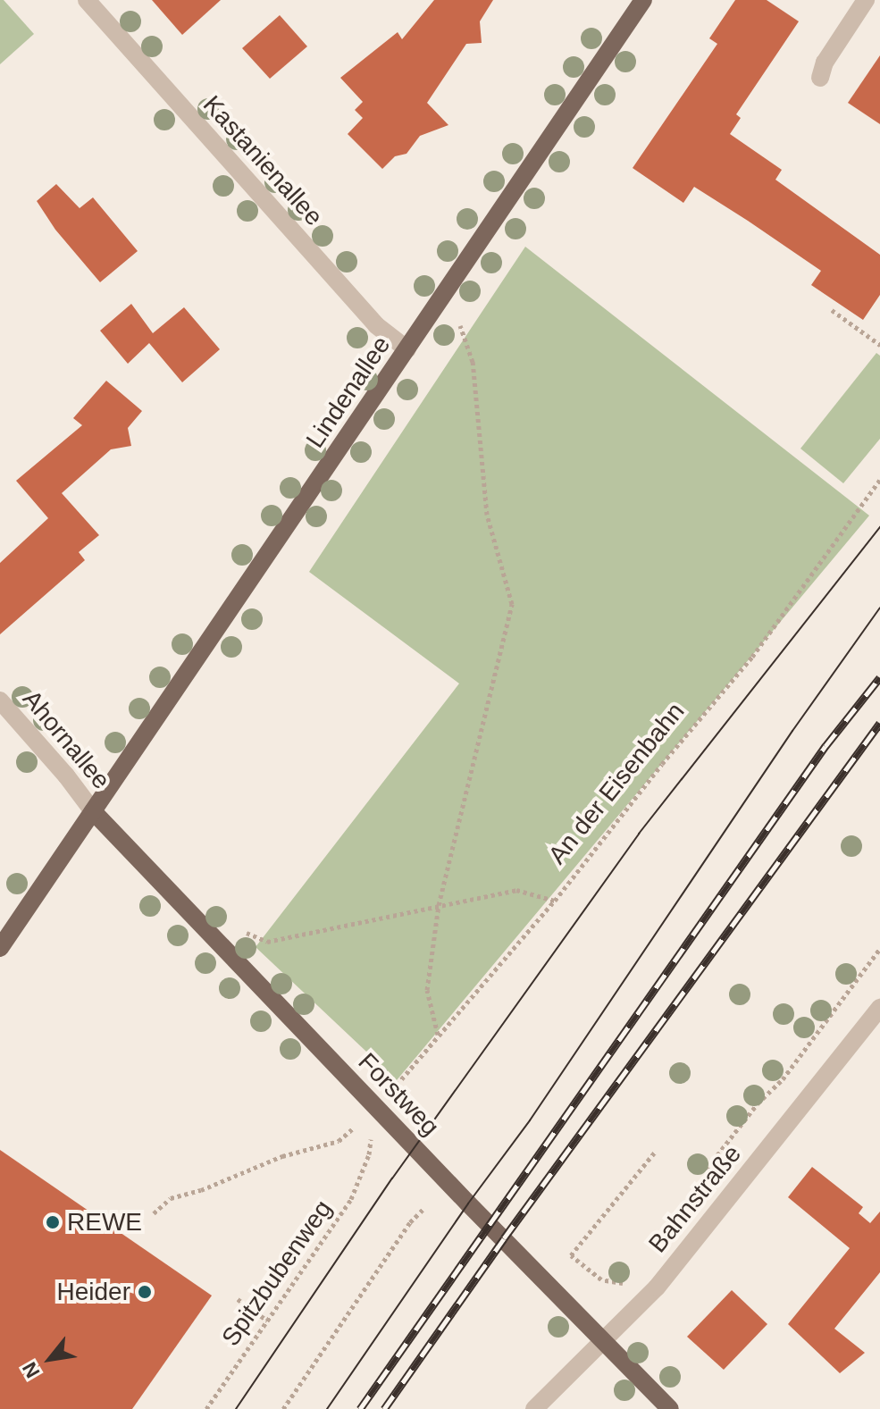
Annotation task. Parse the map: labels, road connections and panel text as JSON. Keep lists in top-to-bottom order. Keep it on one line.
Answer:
{"streets":{"main road":["Lindenallee","Forstweg"],"street":["Kastanienallee","Ahornallee","Bahnstraße"],"path":["An der Eisenbahn","Spitzbubenweg"]},"crossings":[["Kastanienallee","Lindenallee"],["Lindenallee","Ahornallee"],["Lindenallee","Forstweg"],["Ahornallee","Forstweg"],["An der Eisenbahn","Forstweg"],["Forstweg","Bahnstraße"]],"places":["REWE","Heider"],"north":"bottom left"}
